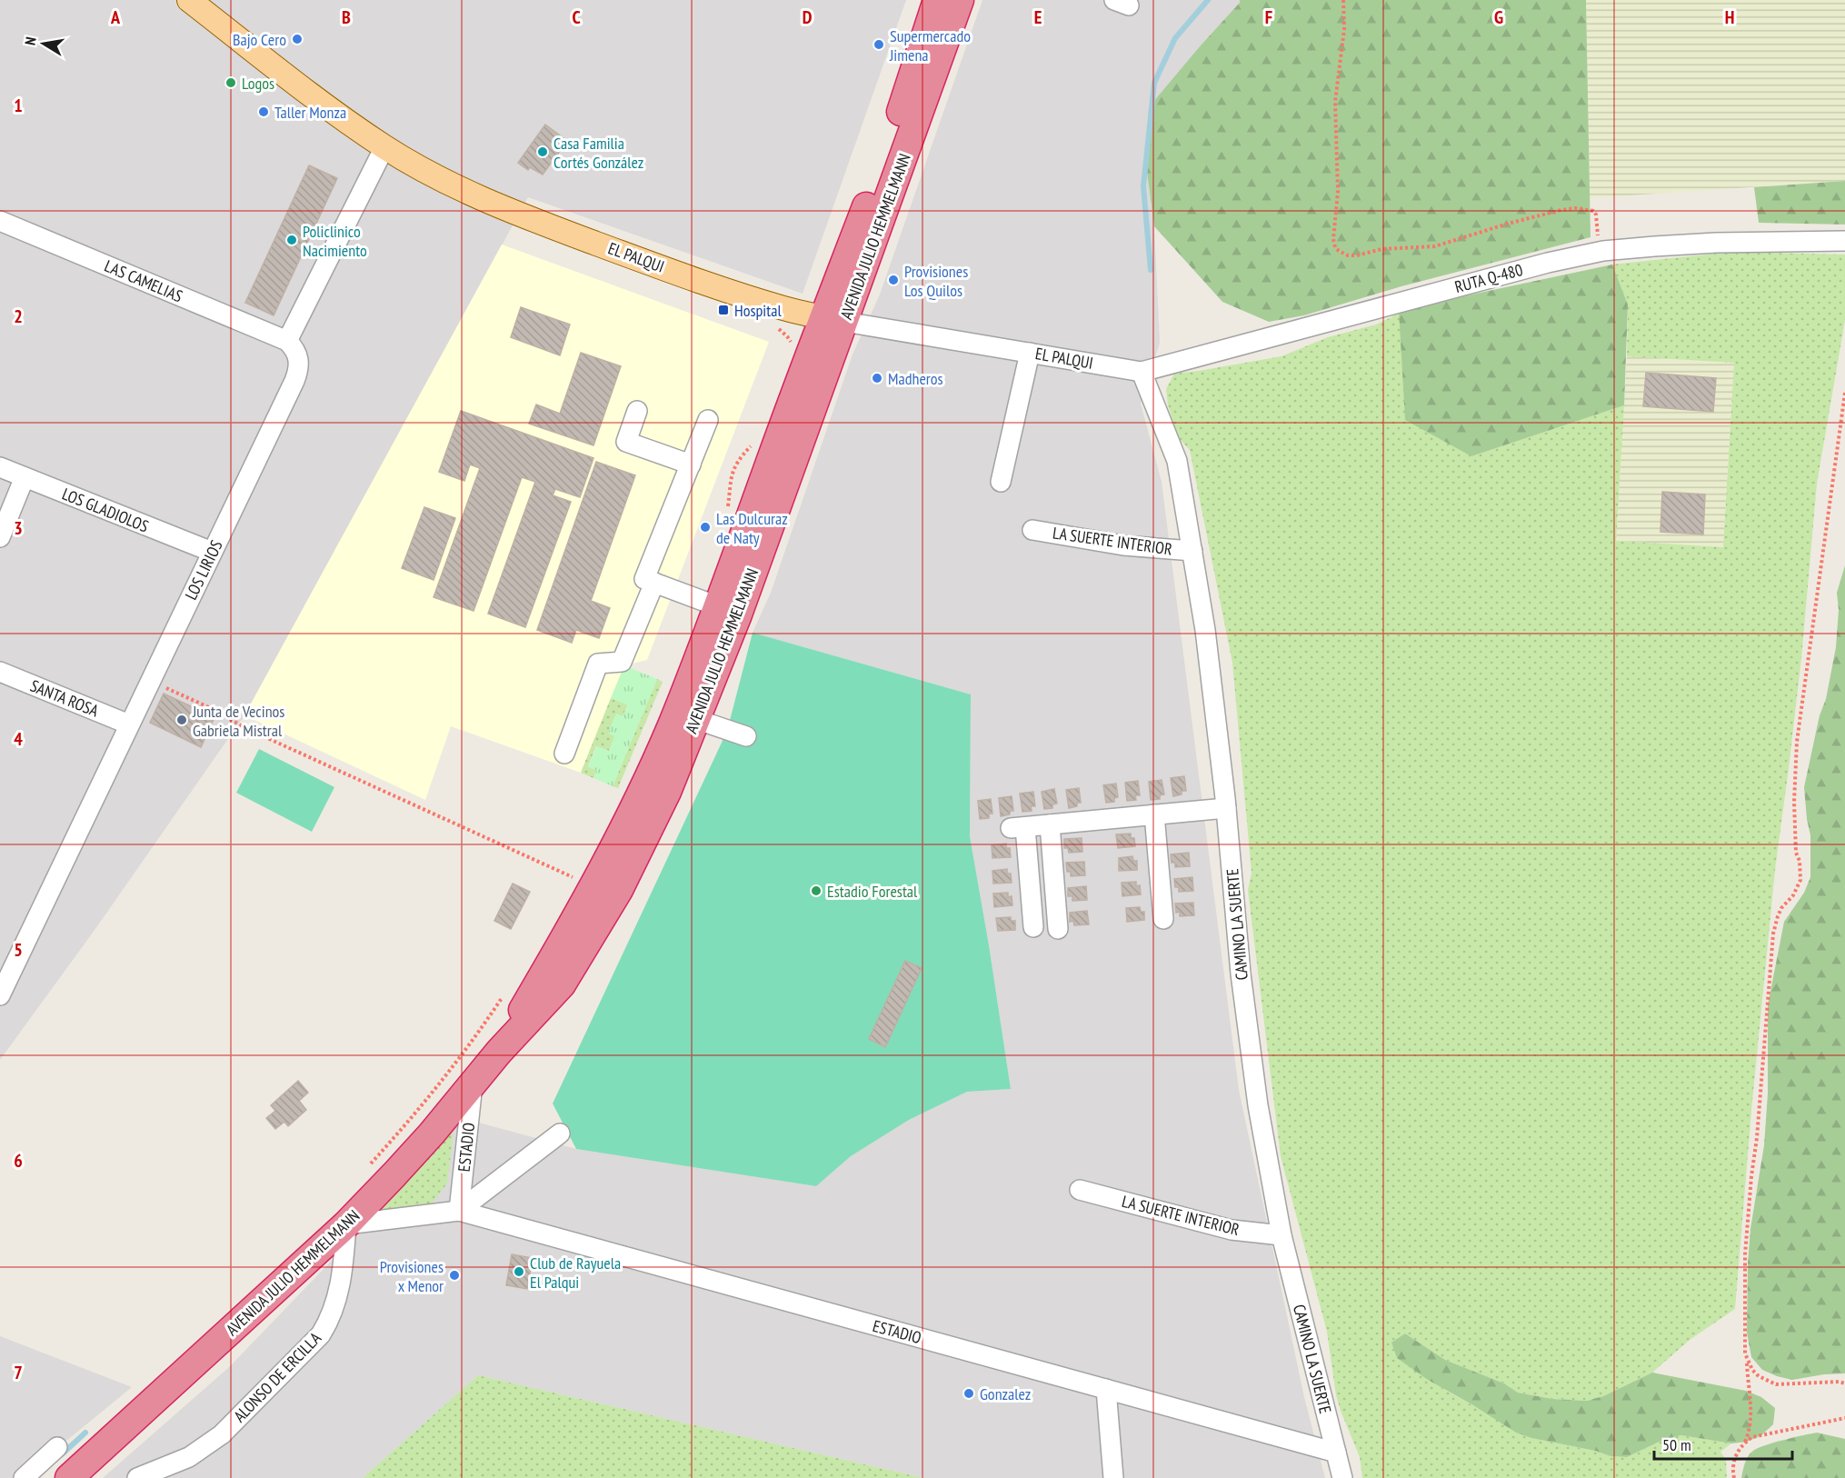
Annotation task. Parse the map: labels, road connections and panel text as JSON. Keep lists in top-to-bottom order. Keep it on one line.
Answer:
{"streets":{"highway":["AVENIDA JULIO HEMMELMANN"],"main road":["EL PALQUI"],"street":["RUTA Q-480","LAS CAMELIAS","LOS GLADIOLOS","LA SUERTE INTERIOR","LOS LIRIOS","SANTA ROSA","CAMINO LA SUERTE","ESTADIO","ALONSO DE ERCILLA"]},"crossings":[["AVENIDA JULIO HEMMELMANN","EL PALQUI"],["AVENIDA JULIO HEMMELMANN","ESTADIO"],["AVENIDA JULIO HEMMELMANN","ALONSO DE ERCILLA"],["EL PALQUI","RUTA Q-480"],["EL PALQUI","CAMINO LA SUERTE"],["RUTA Q-480","CAMINO LA SUERTE"],["LAS CAMELIAS","LOS LIRIOS"],["LOS GLADIOLOS","LOS LIRIOS"],["LA SUERTE INTERIOR","CAMINO LA SUERTE"],["LOS LIRIOS","SANTA ROSA"],["CAMINO LA SUERTE","ESTADIO"],["ESTADIO","ALONSO DE ERCILLA"]],"places":{"other":["Bajo Cero","Supermercado Jimena","Logos","Taller Monza","Casa Familia Cortés González","Policlinico Nacimiento","Provisiones Los Quilos","Madheros","Las Dulcuraz de Naty","Junta de Vecinos Gabriela Mistral","Estadio Forestal","Club de Rayuela El Palqui","Provisiones x Menor","Gonzalez"],"transit":["Hospital"]},"scale_bar":"50 m","north":"left","grid":{"columns":["A","B","C","D","E","F","G","H"],"rows":["1","2","3","4","5","6","7"]}}
